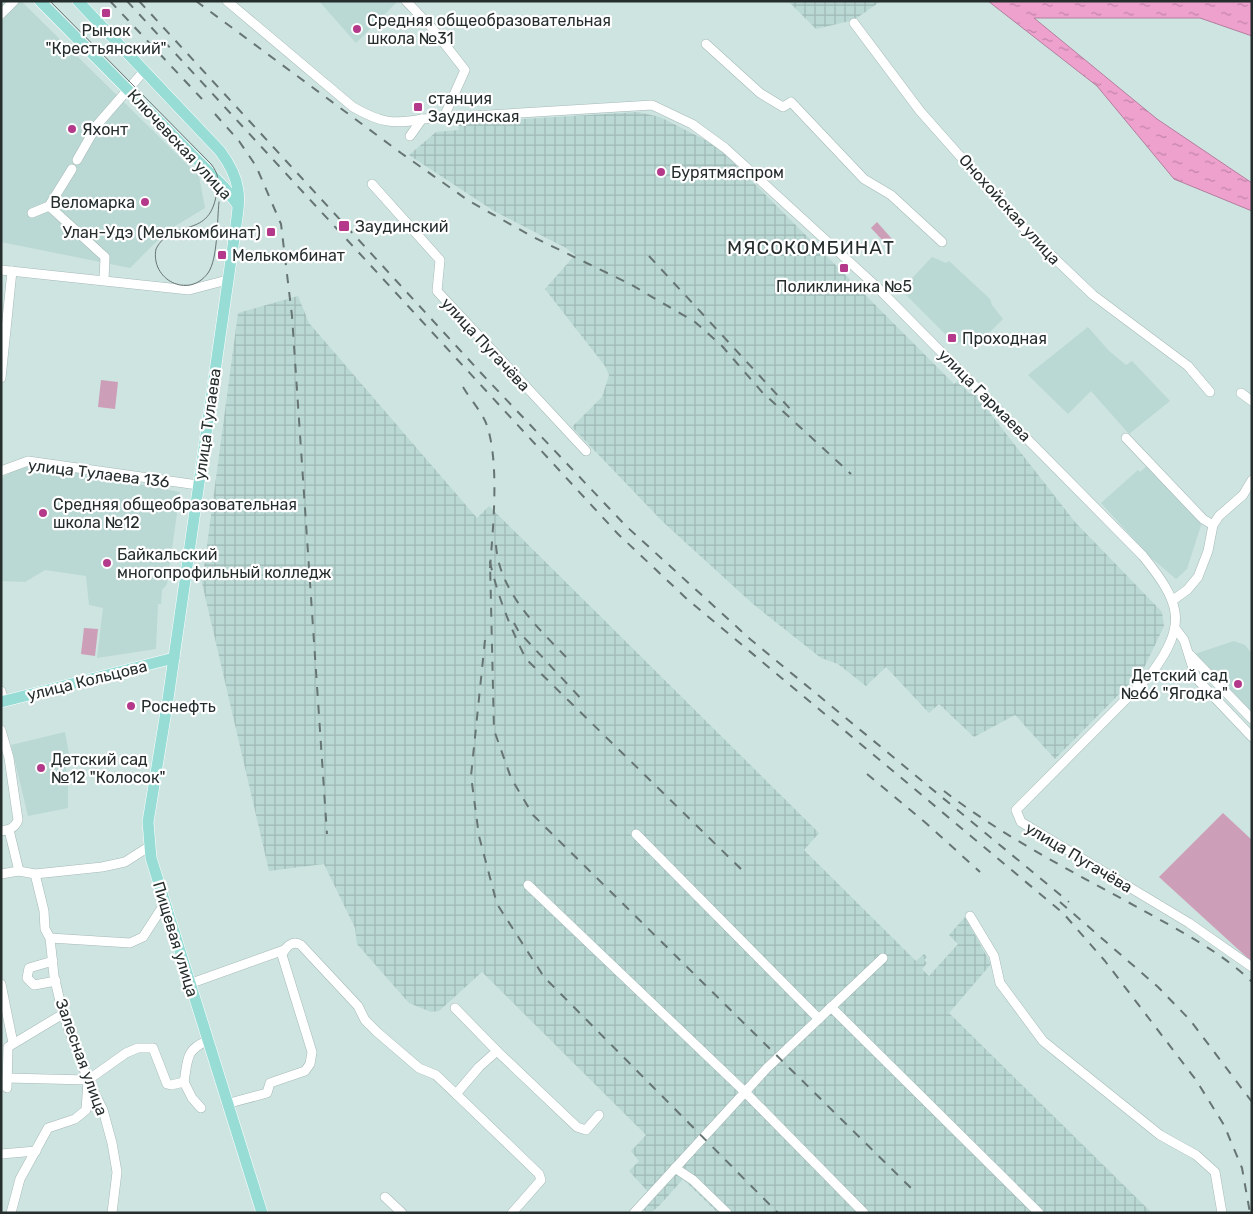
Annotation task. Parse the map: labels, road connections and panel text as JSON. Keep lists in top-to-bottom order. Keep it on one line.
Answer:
{"streets":{"main road":["Ключевская улица","улица Тулаева","улица Кольцова","Пищевая улица"],"street":["Онохойская улица","улица Пугачёва","улица Гармаева","улица Тулаева 136","Залесная улица"]},"crossings":[["Ключевская улица","улица Тулаева"],["улица Пугачёва","улица Гармаева"],["улица Тулаева","улица Тулаева 136"],["улица Тулаева","улица Кольцова"],["улица Тулаева","Пищевая улица"],["улица Кольцова","Пищевая улица"]],"districts":["МЯСОКОМБИНАТ"],"places":{"transit":["Рынок \"Крестьянский\"","станция Заудинская","Заудинский","Улан-Удэ (Мелькомбинат)","Мелькомбинат","Поликлиника №5","Проходная"],"other":["Средняя общеобразовательная школа №31","Яхонт","Бурятмяспром","Веломарка","Средняя общеобразовательная школа №12","Байкальский многопрофильный колледж","Детский сад №66 \"Ягодка\"","Роснефть","Детский сад №12 \"Колосок\""]}}
